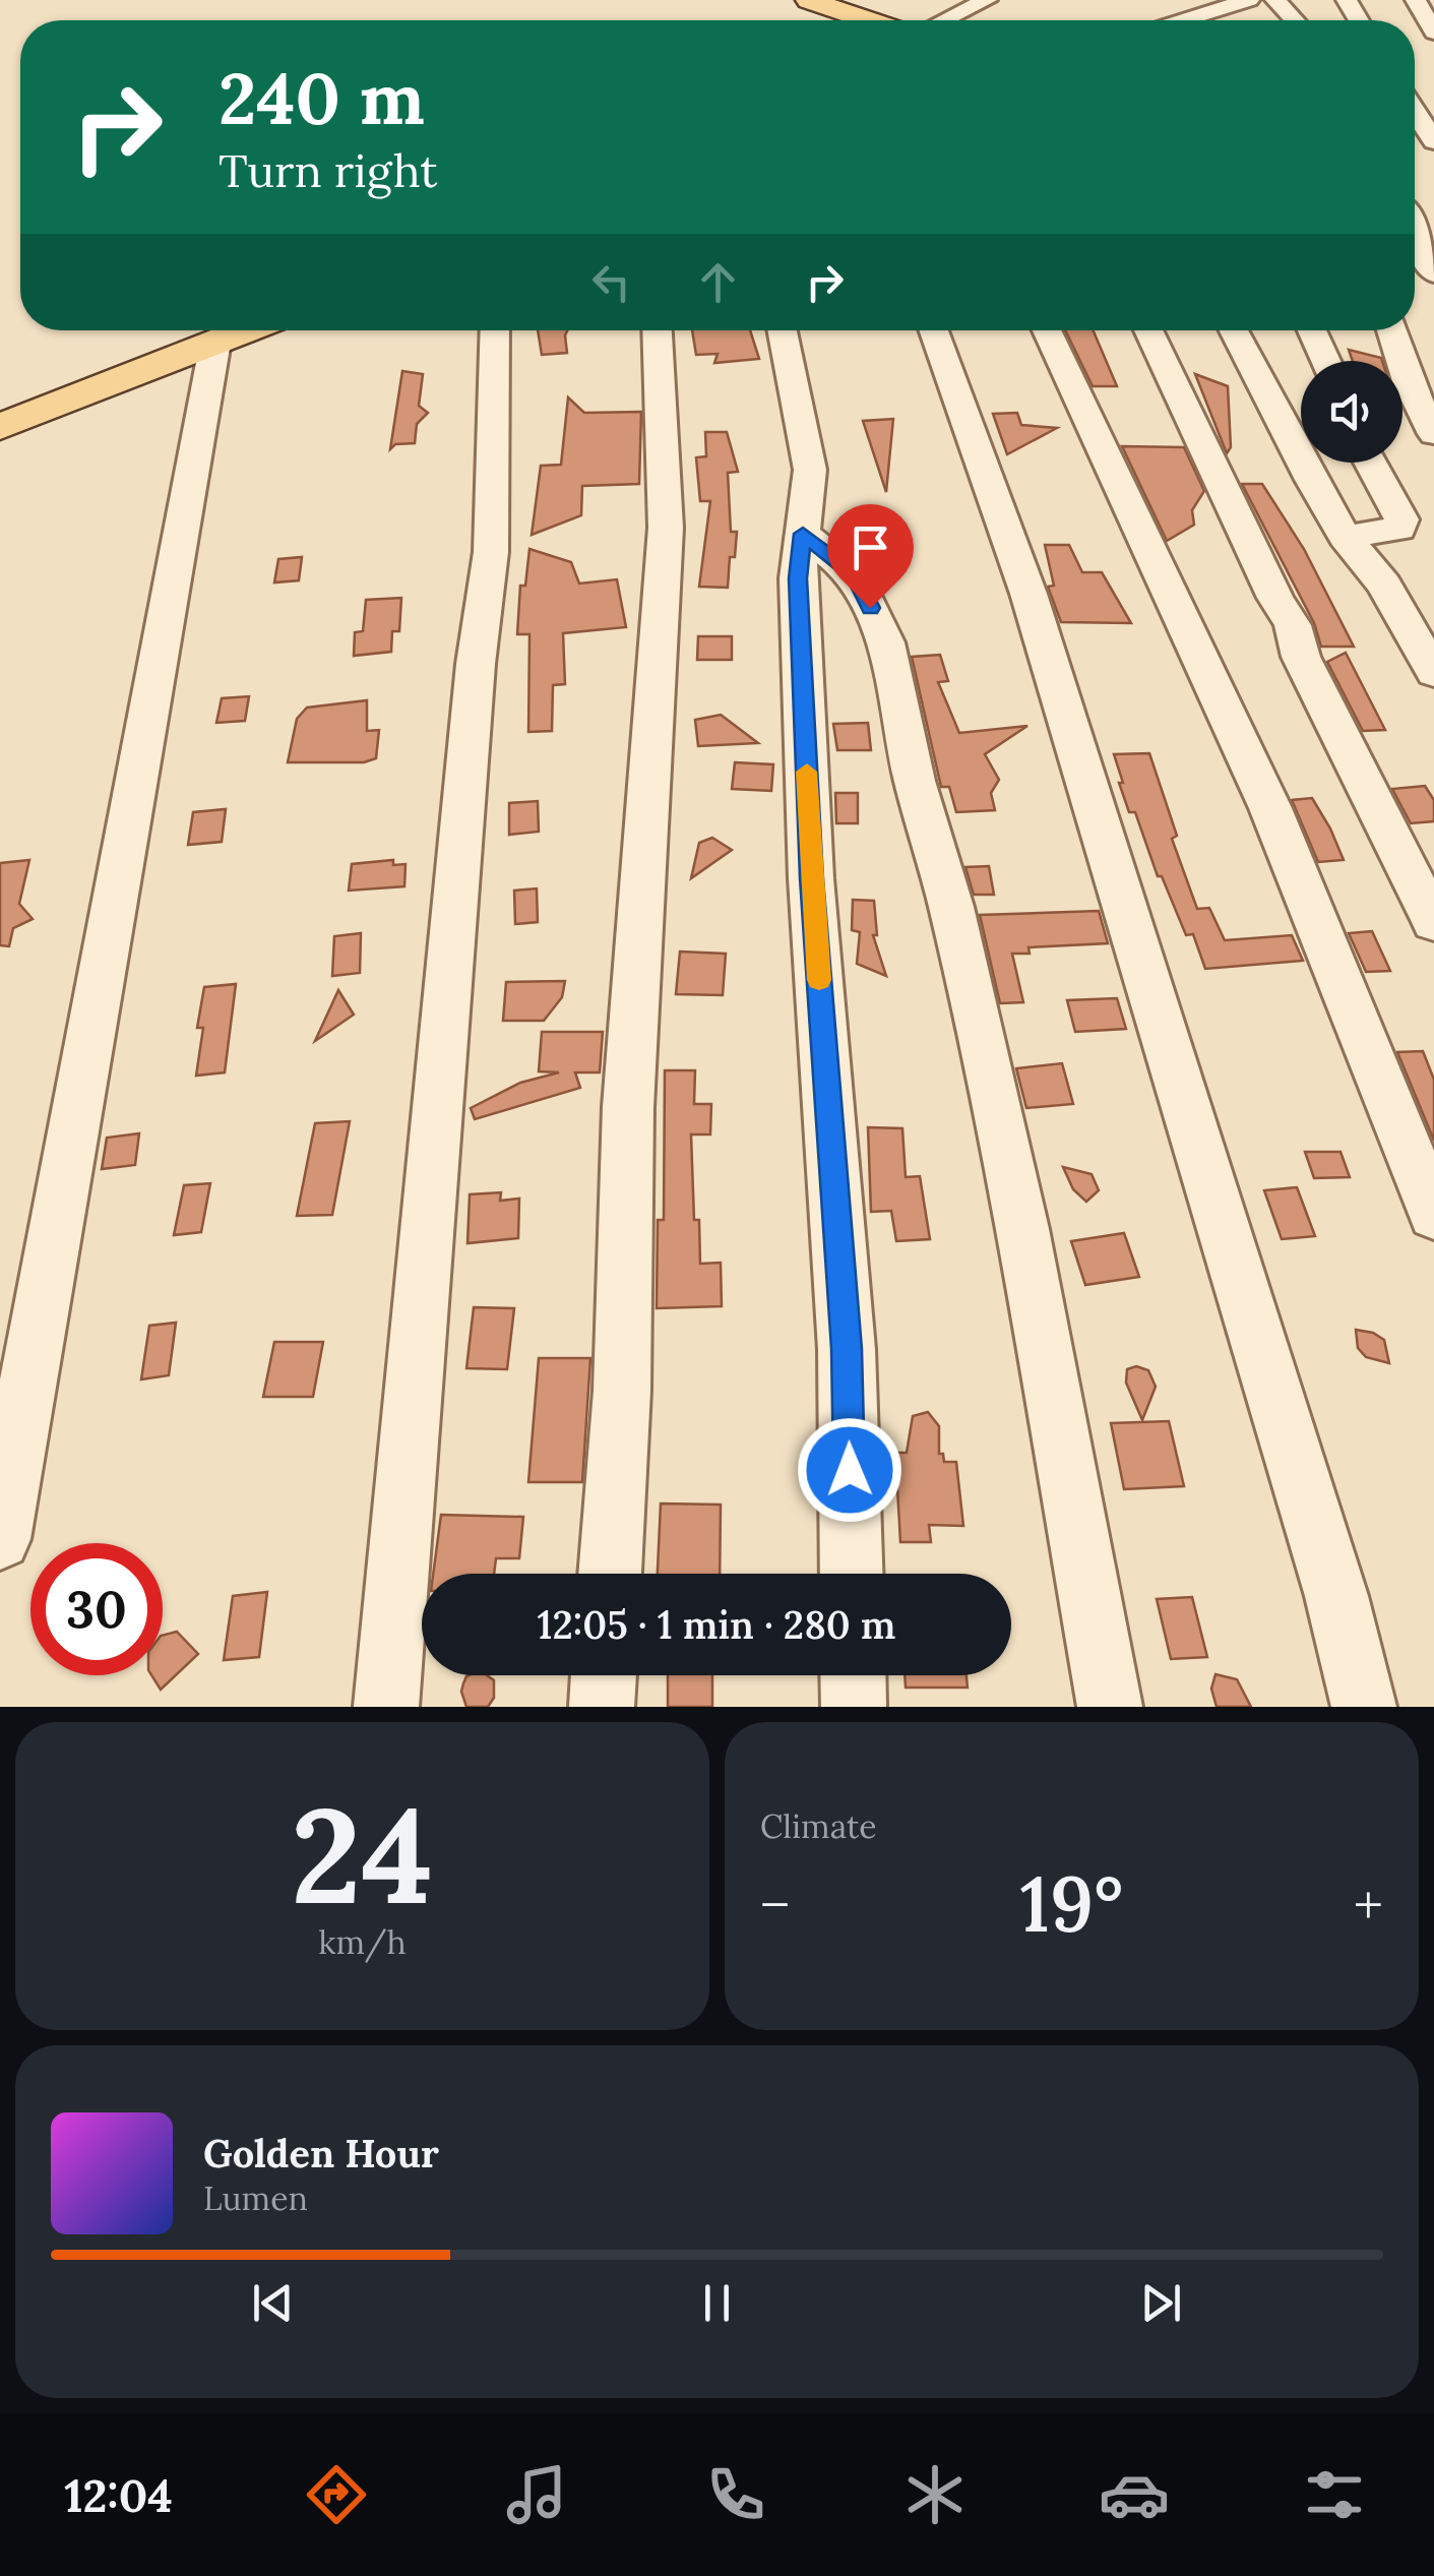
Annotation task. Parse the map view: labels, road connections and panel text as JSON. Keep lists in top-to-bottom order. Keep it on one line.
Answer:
{"page":{"turn":["240 m","Turn right"],"limit":"30","trip":"12:05 · 1 min · 280 m","tile":[["24","km/h"],"Climate"],"heat":["−","19°","+"],"song":["Golden Hour","Lumen"],"tabs":"12:04"}}
